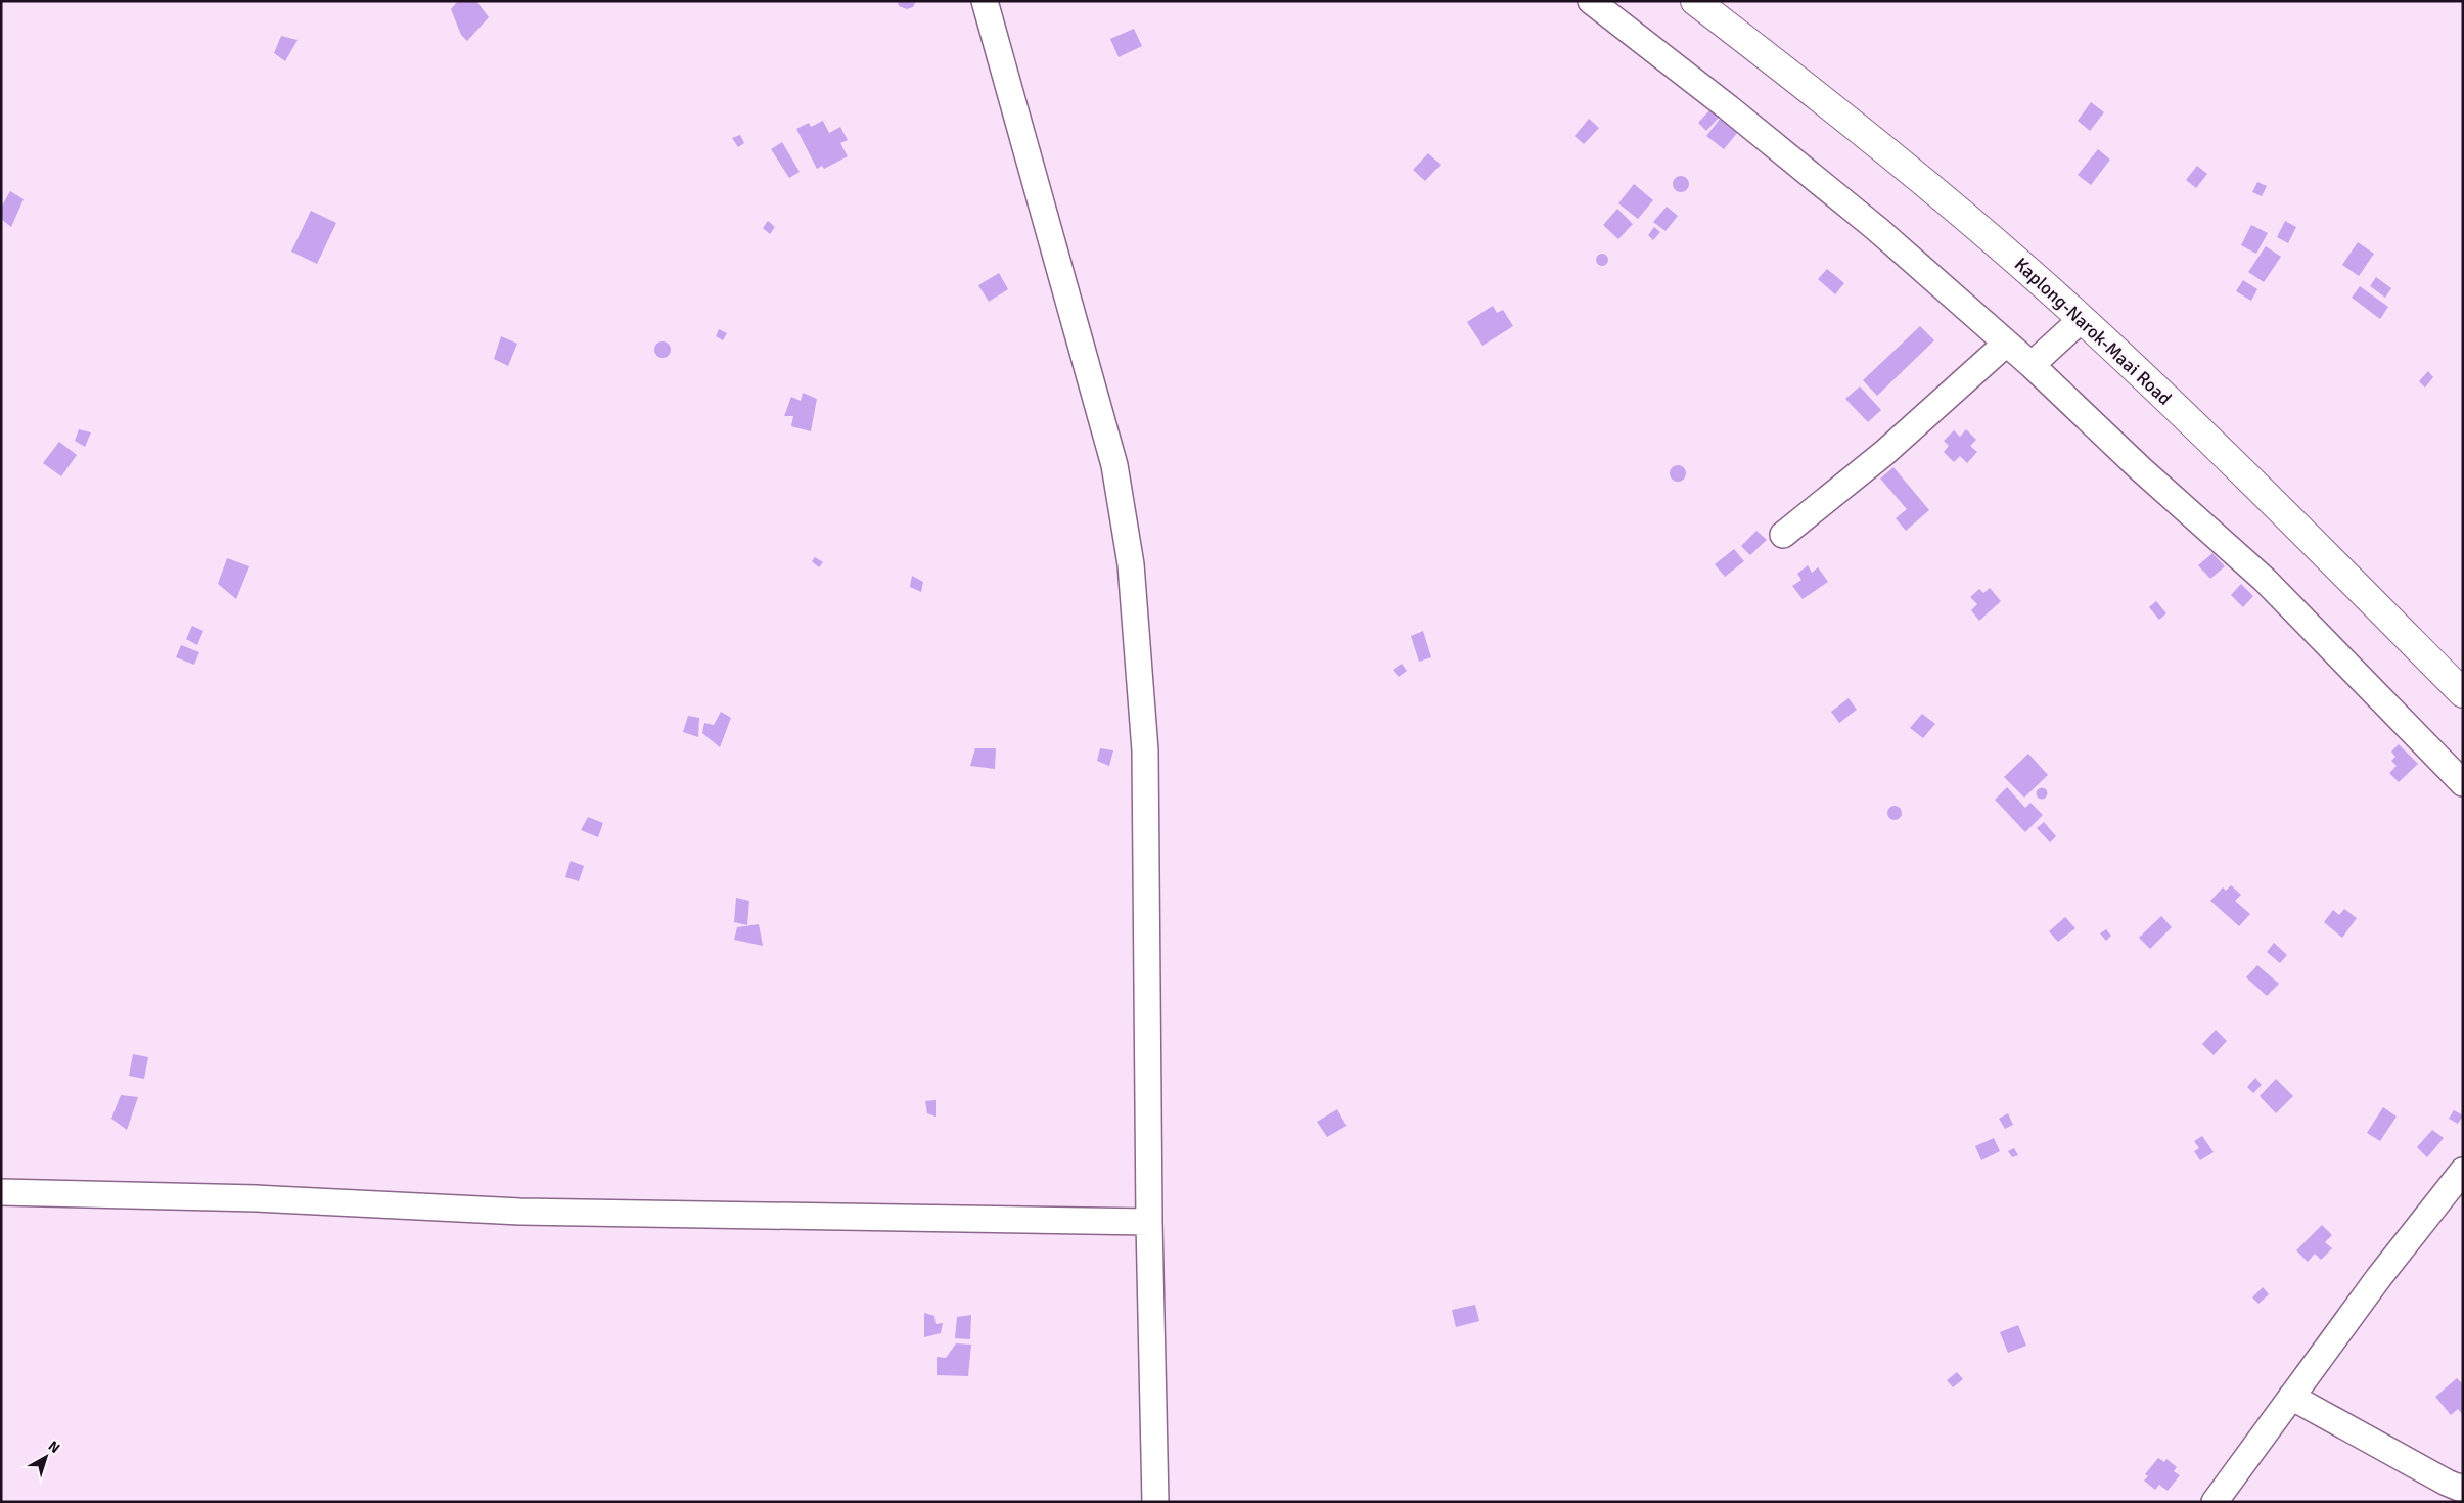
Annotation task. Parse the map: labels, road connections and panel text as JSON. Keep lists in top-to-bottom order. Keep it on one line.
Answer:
{"streets":{"highway":["Kaplong-Narok-Maai Road"]},"north":"top right"}
